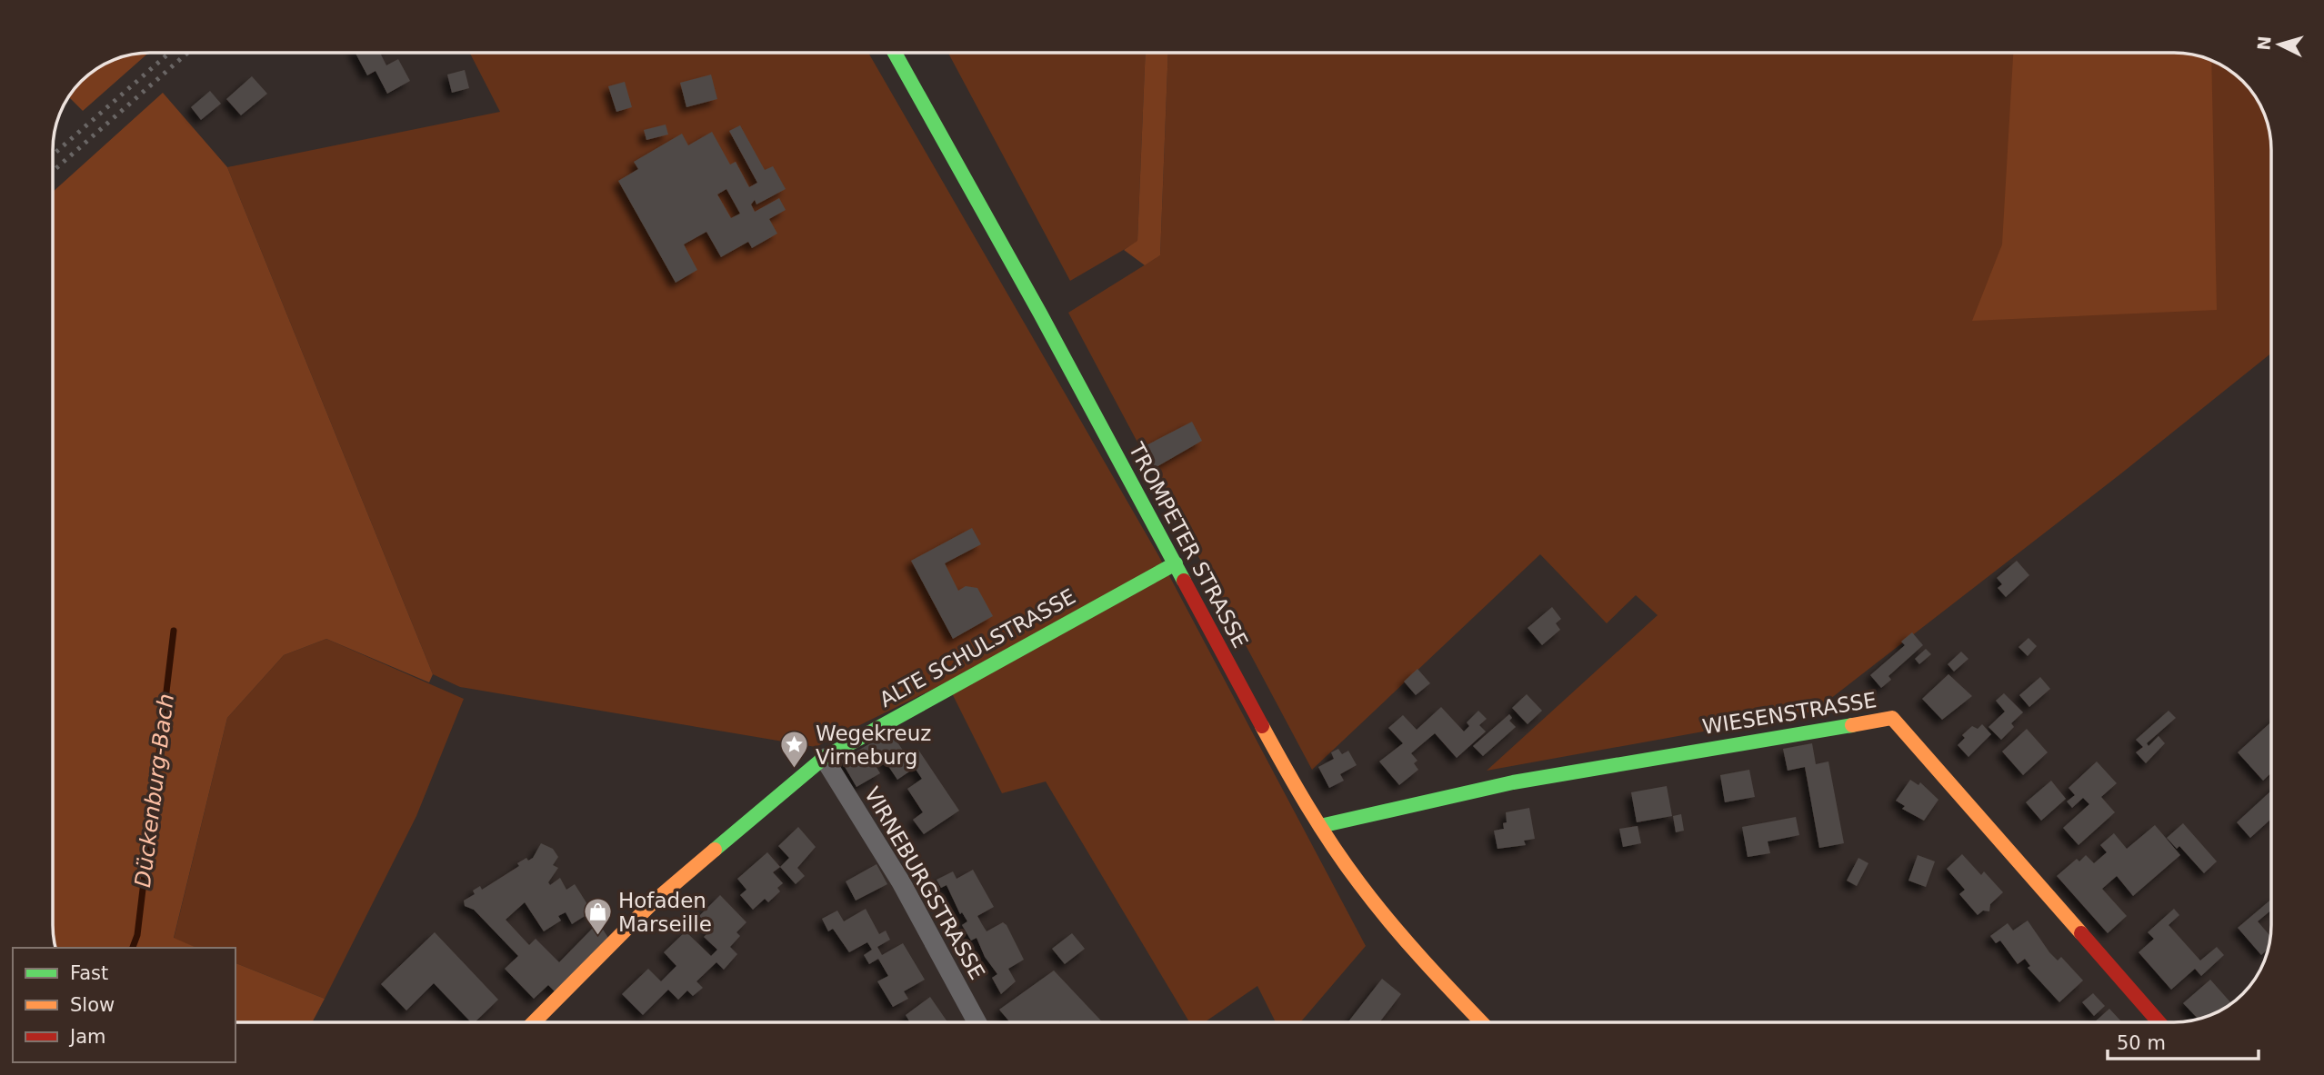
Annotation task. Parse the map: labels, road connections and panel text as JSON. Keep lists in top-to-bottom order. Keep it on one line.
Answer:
{"streets":{"street":["TROMPETER STRASSE","ALTE SCHULSTRASSE","WIESENSTRASSE","VIRNEBURGSTRASSE"]},"crossings":[["TROMPETER STRASSE","ALTE SCHULSTRASSE"],["TROMPETER STRASSE","WIESENSTRASSE"],["ALTE SCHULSTRASSE","VIRNEBURGSTRASSE"]],"water":["Dückenburg-Bach"],"places":{"place":["Wegekreuz Virneburg"],"shop":["Hofaden Marseille"]},"legend":["Fast","Slow","Jam"],"scale_bar":"50 m","north":"left"}
